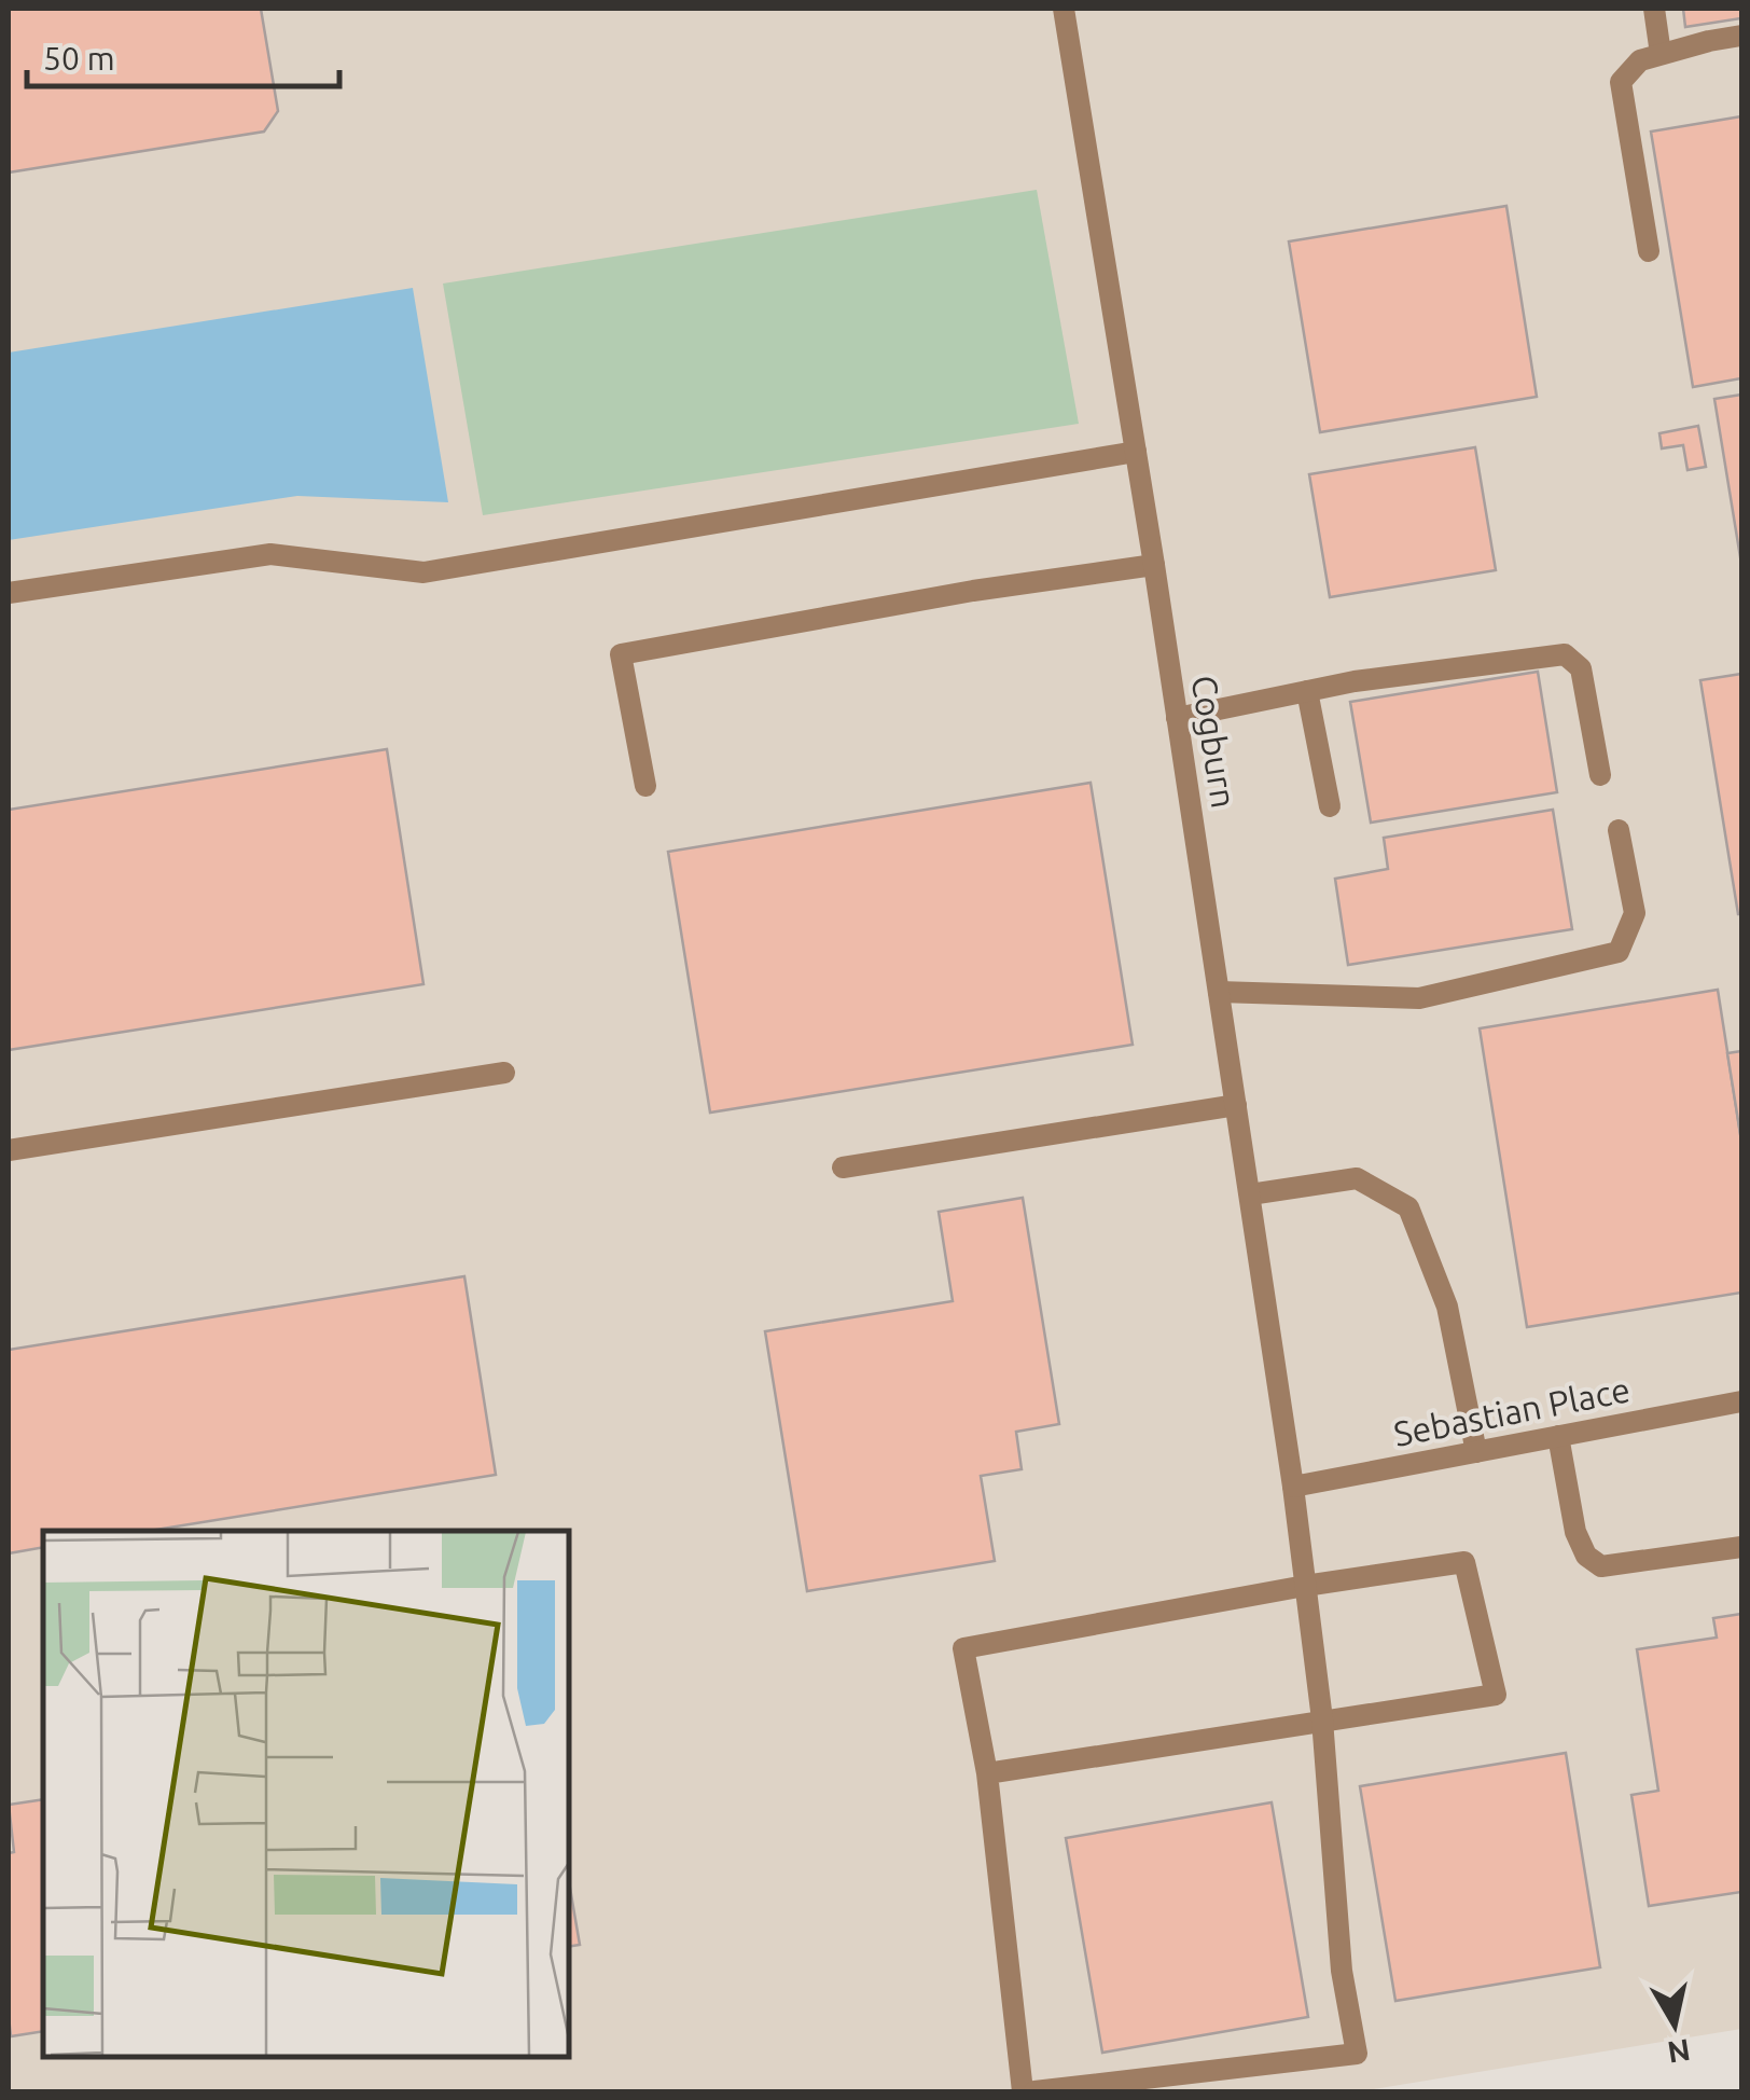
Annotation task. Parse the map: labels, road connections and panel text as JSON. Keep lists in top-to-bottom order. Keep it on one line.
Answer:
{"streets":{"street":["Cogburn","Sebastian Place"]},"crossings":[["Cogburn","Sebastian Place"]],"scale_bar":"50 m","north":"bottom"}
